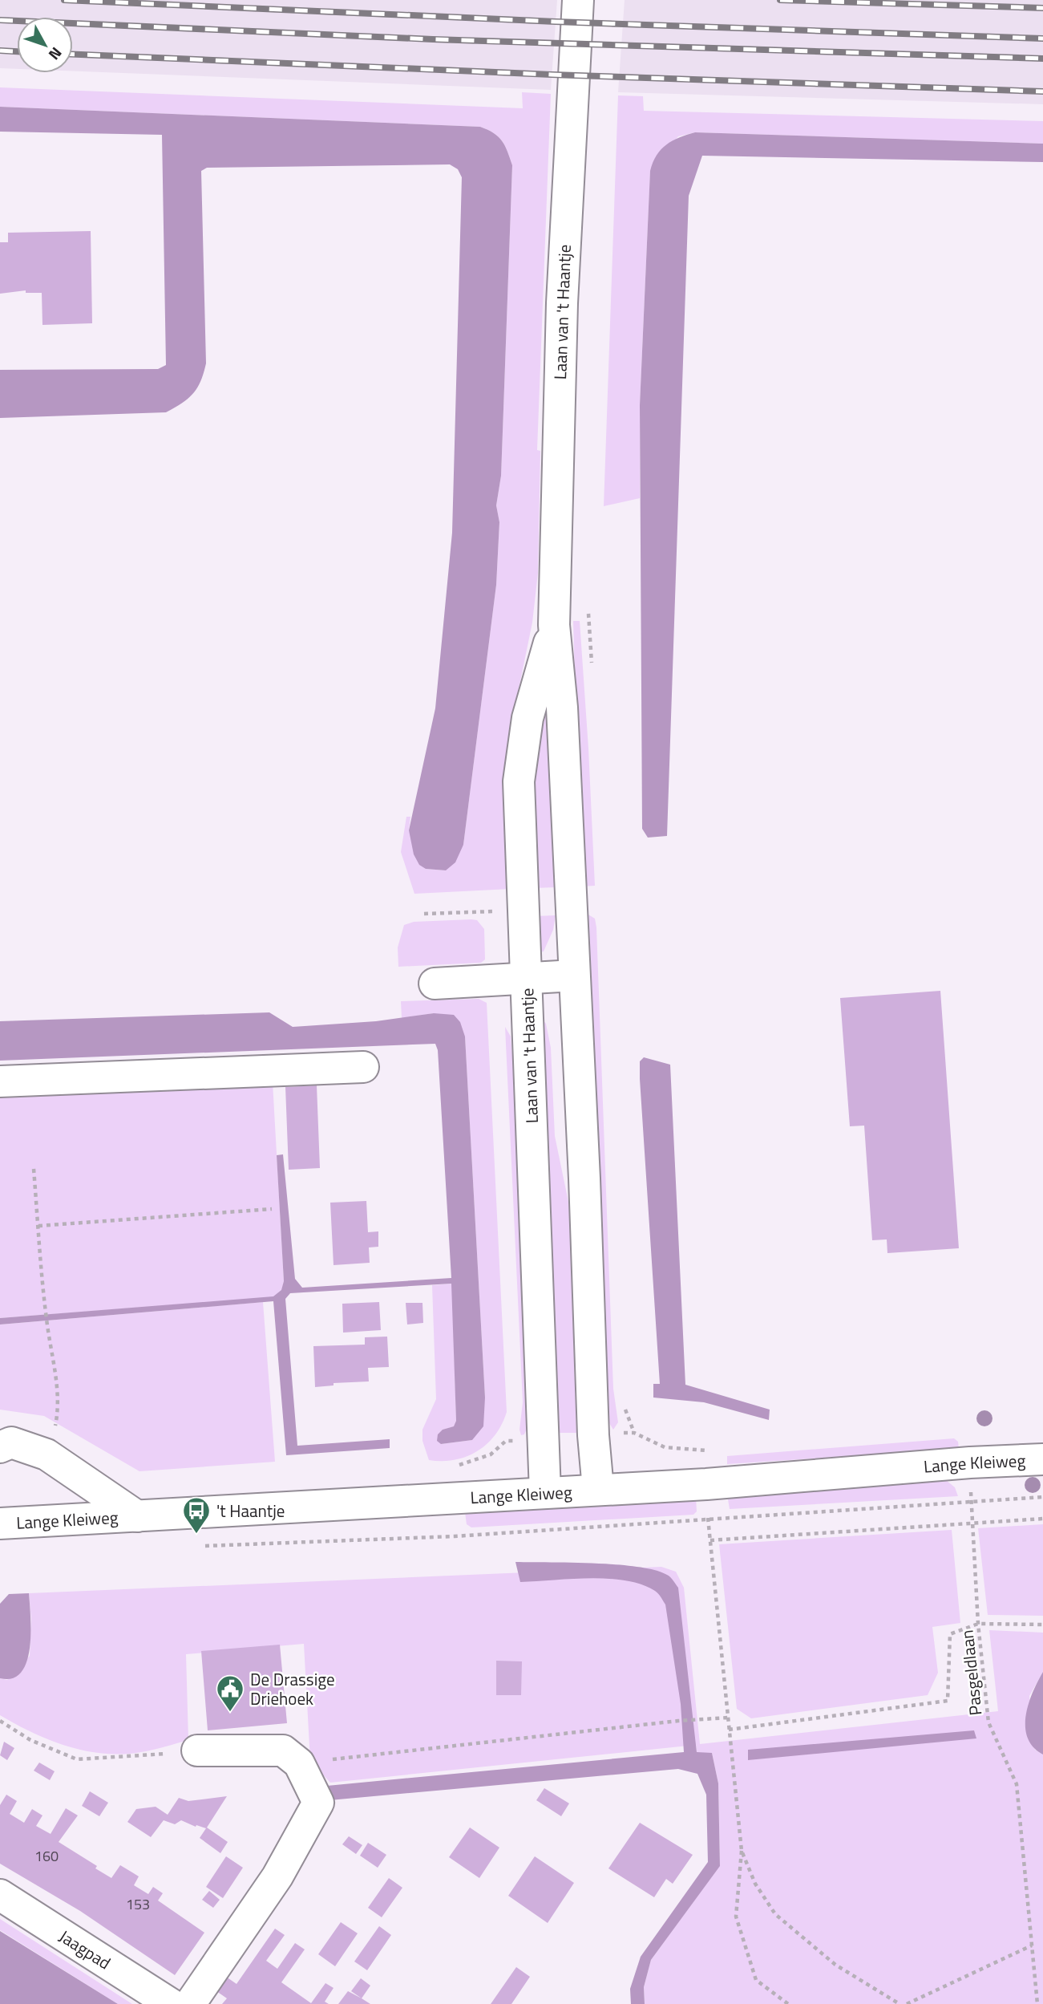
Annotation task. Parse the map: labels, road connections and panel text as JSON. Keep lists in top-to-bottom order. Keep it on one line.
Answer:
{"streets":{"street":["Laan van 't Haantje","Lange Kleiweg","Jaagpad"],"path":["Pasgeldlaan"]},"crossings":[["Laan van 't Haantje","Lange Kleiweg"],["Lange Kleiweg","Pasgeldlaan"]],"places":{"bus stop":["'t Haantje"],"public building":["De Drassige Driehoek"]},"house_numbers":["160","153"],"north":"bottom right"}
